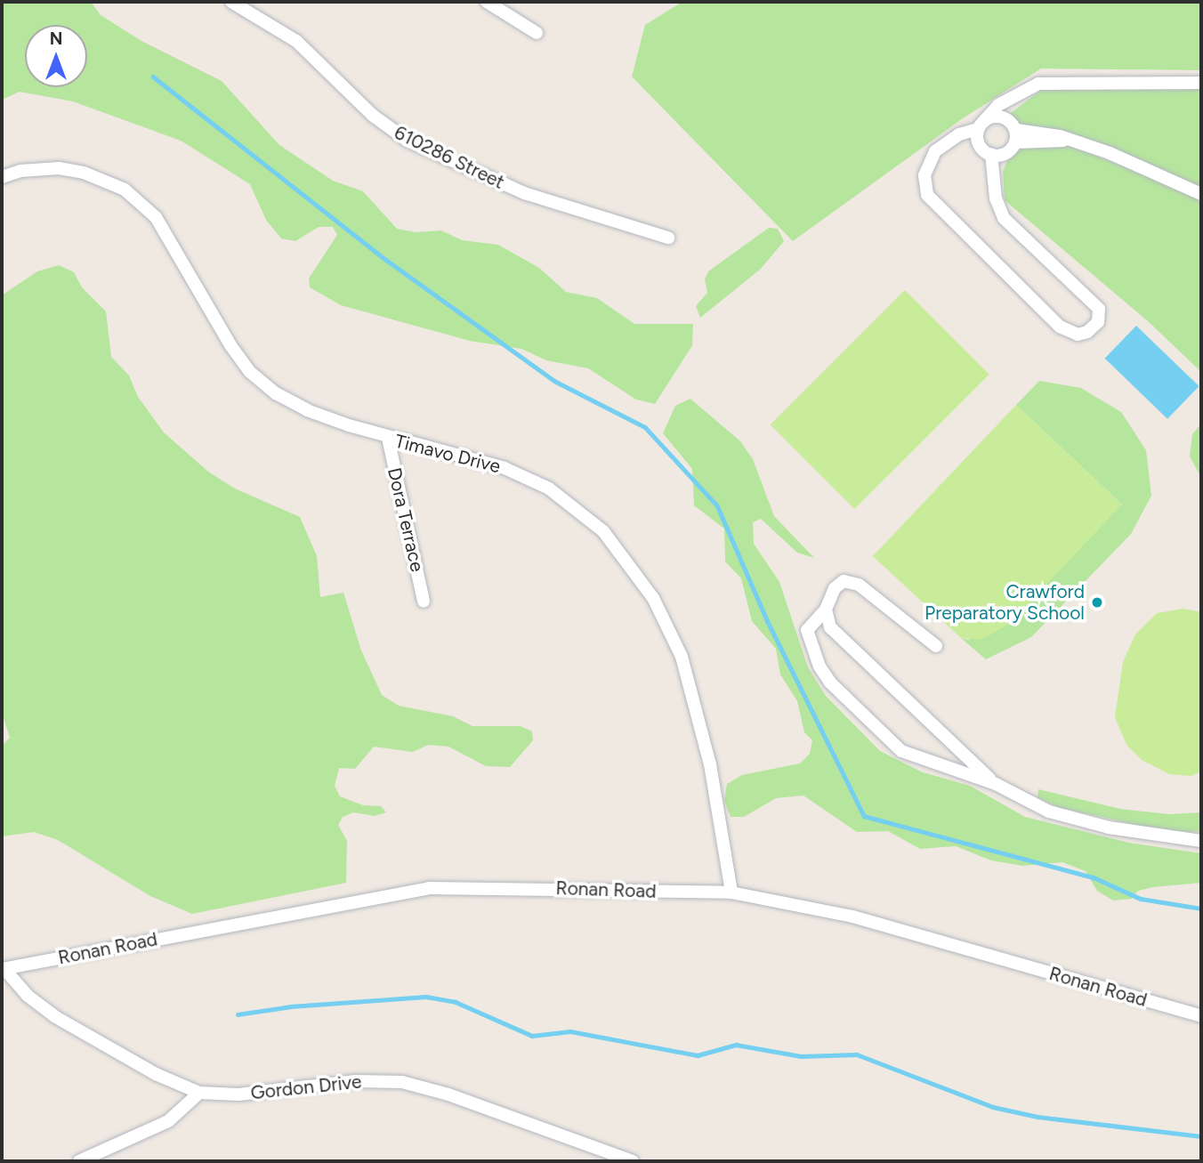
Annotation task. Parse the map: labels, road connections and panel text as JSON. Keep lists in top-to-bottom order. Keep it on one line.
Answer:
{"streets":{"street":["610286 Street","Timavo Drive","Dora Terrace","Ronan Road","Gordon Drive"]},"crossings":[["Timavo Drive","Dora Terrace"],["Timavo Drive","Ronan Road"],["Ronan Road","Gordon Drive"]],"places":["Crawford Preparatory School"],"north":"top"}
